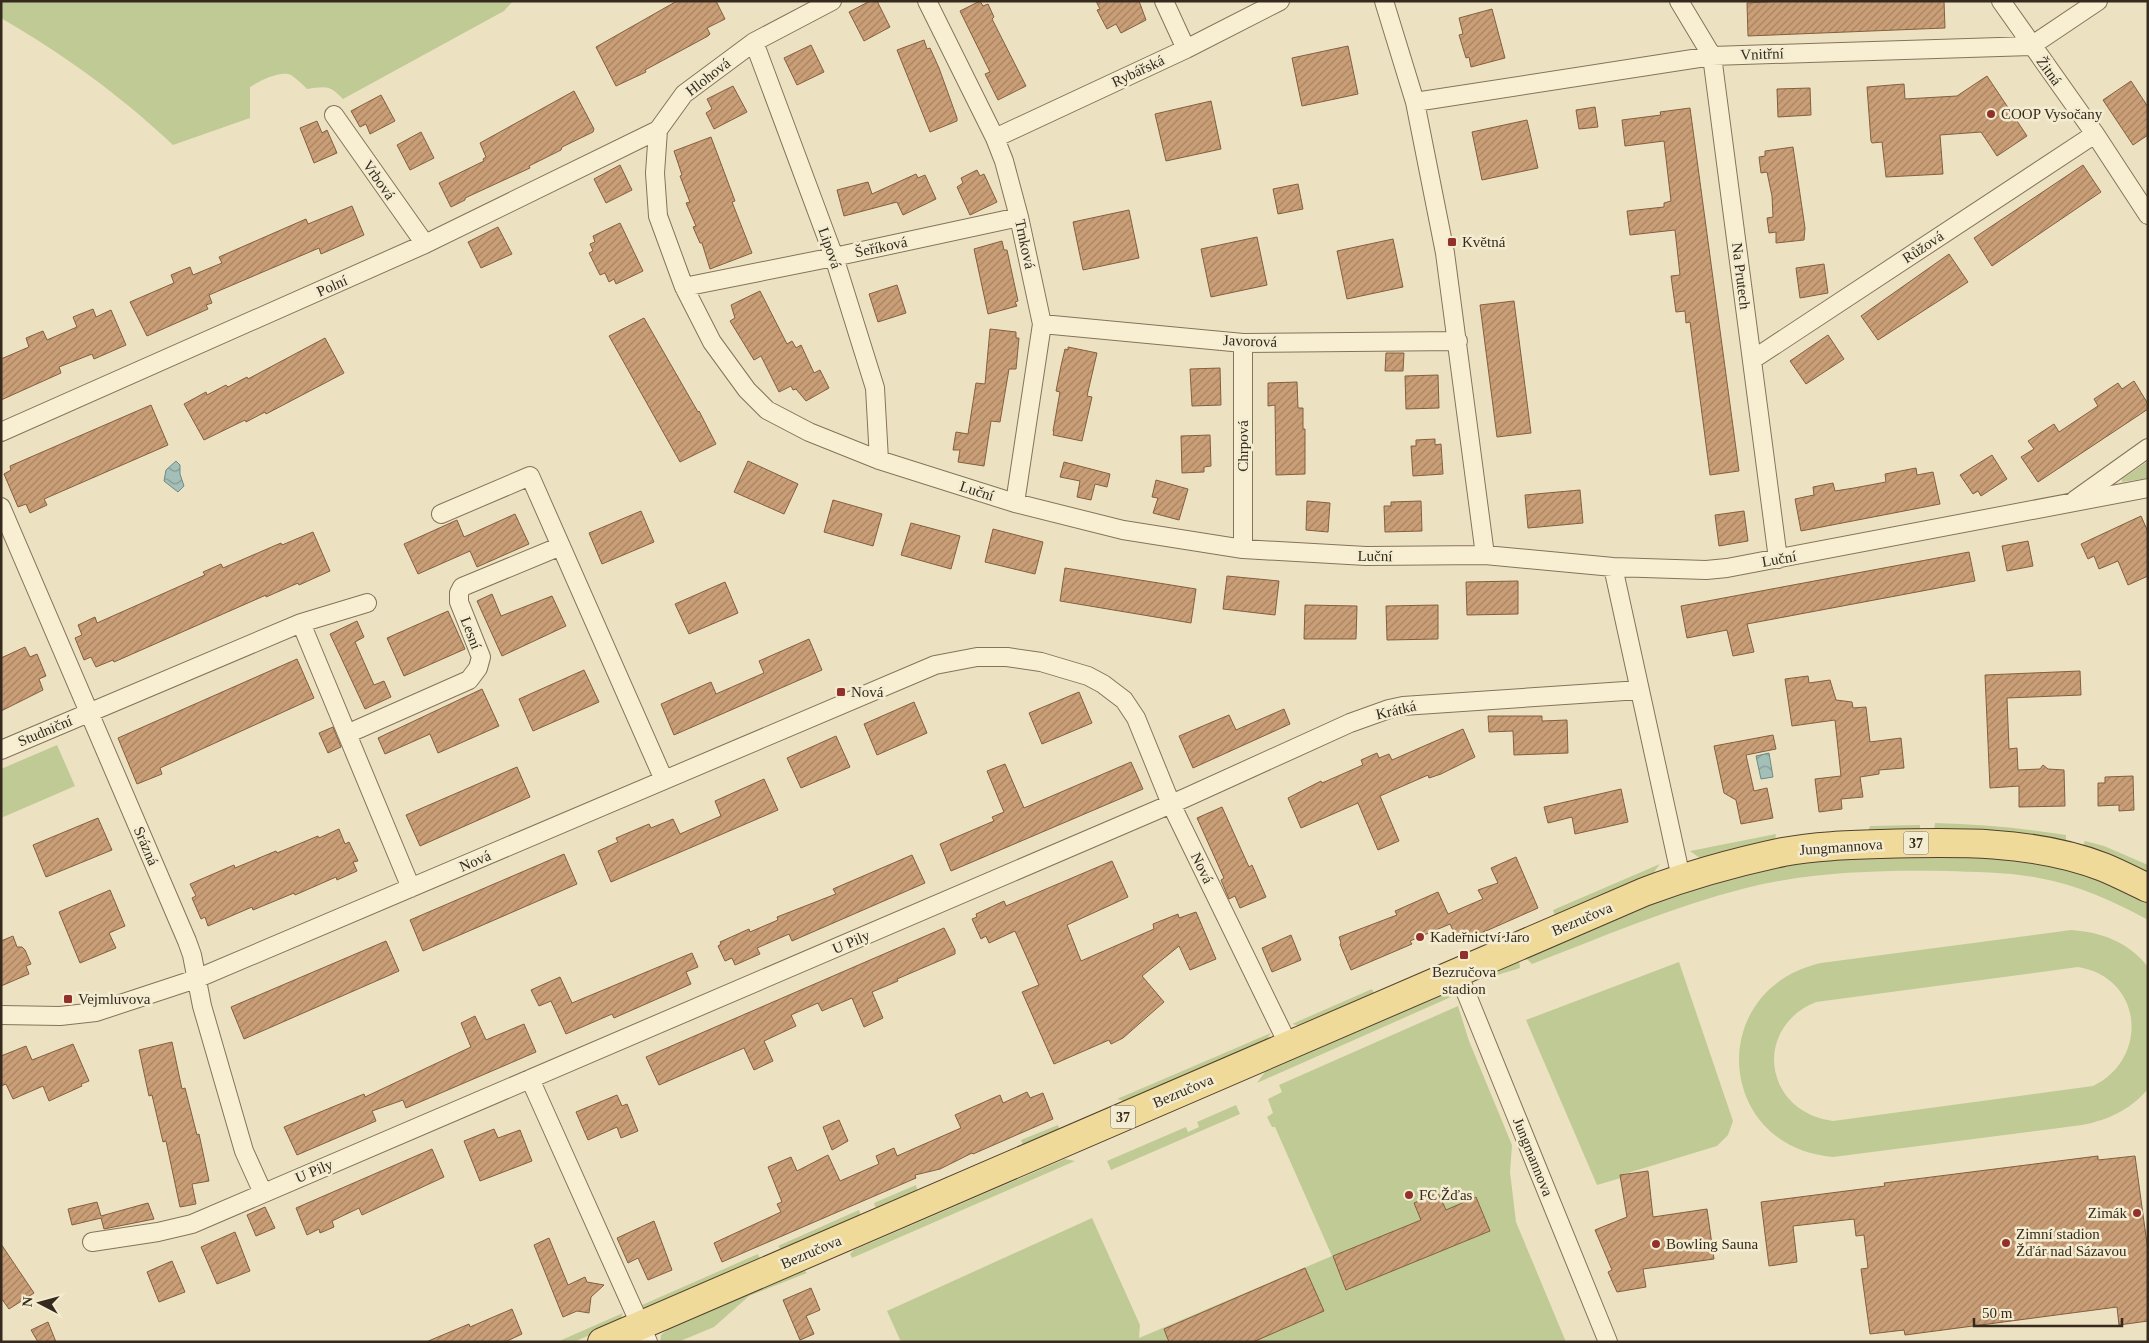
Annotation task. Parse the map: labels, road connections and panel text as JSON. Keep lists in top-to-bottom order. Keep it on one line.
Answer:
{"streets":{"main road":["37","Jungmannova","Bezručova"],"street":["Vnitřní","Rybářská","Žitná","Hlohová","Vrbová","Trnková","Šeříková","Růžová","Lipová","Na Prutech","Polní","Javorová","Chrpová","Luční","Lesní","Krátká","Studniční","Srázná","Nová","U Pily"]},"crossings":[["Vnitřní","Žitná"],["Vnitřní","Na Prutech"],["Rybářská","Trnková"],["Žitná","Růžová"],["Hlohová","Lipová"],["Hlohová","Polní"],["Vrbová","Polní"],["Trnková","Šeříková"],["Trnková","Javorová"],["Trnková","Luční"],["Šeříková","Lipová"],["Šeříková","Luční"],["Růžová","Na Prutech"],["Lipová","Luční"],["Na Prutech","Luční"],["Javorová","Chrpová"],["Chrpová","Luční"],["Krátká","Nová"],["Krátká","U Pily"],["Studniční","Srázná"],["Srázná","Nová"],["Srázná","U Pily"],["Jungmannova","Bezručova"],["Nová","Bezručova"],["Nová","U Pily"]],"places":{"other":["COOP Vysočany","Kadeřnictví Jaro","FC Žďas","Zimák","Zimní stadion Žďár nad Sázavou","Bowling Sauna"],"transit":["Květná","Nová","Bezručova stadion","Vejmluvova"]},"scale_bar":"50 m","north":"left"}
